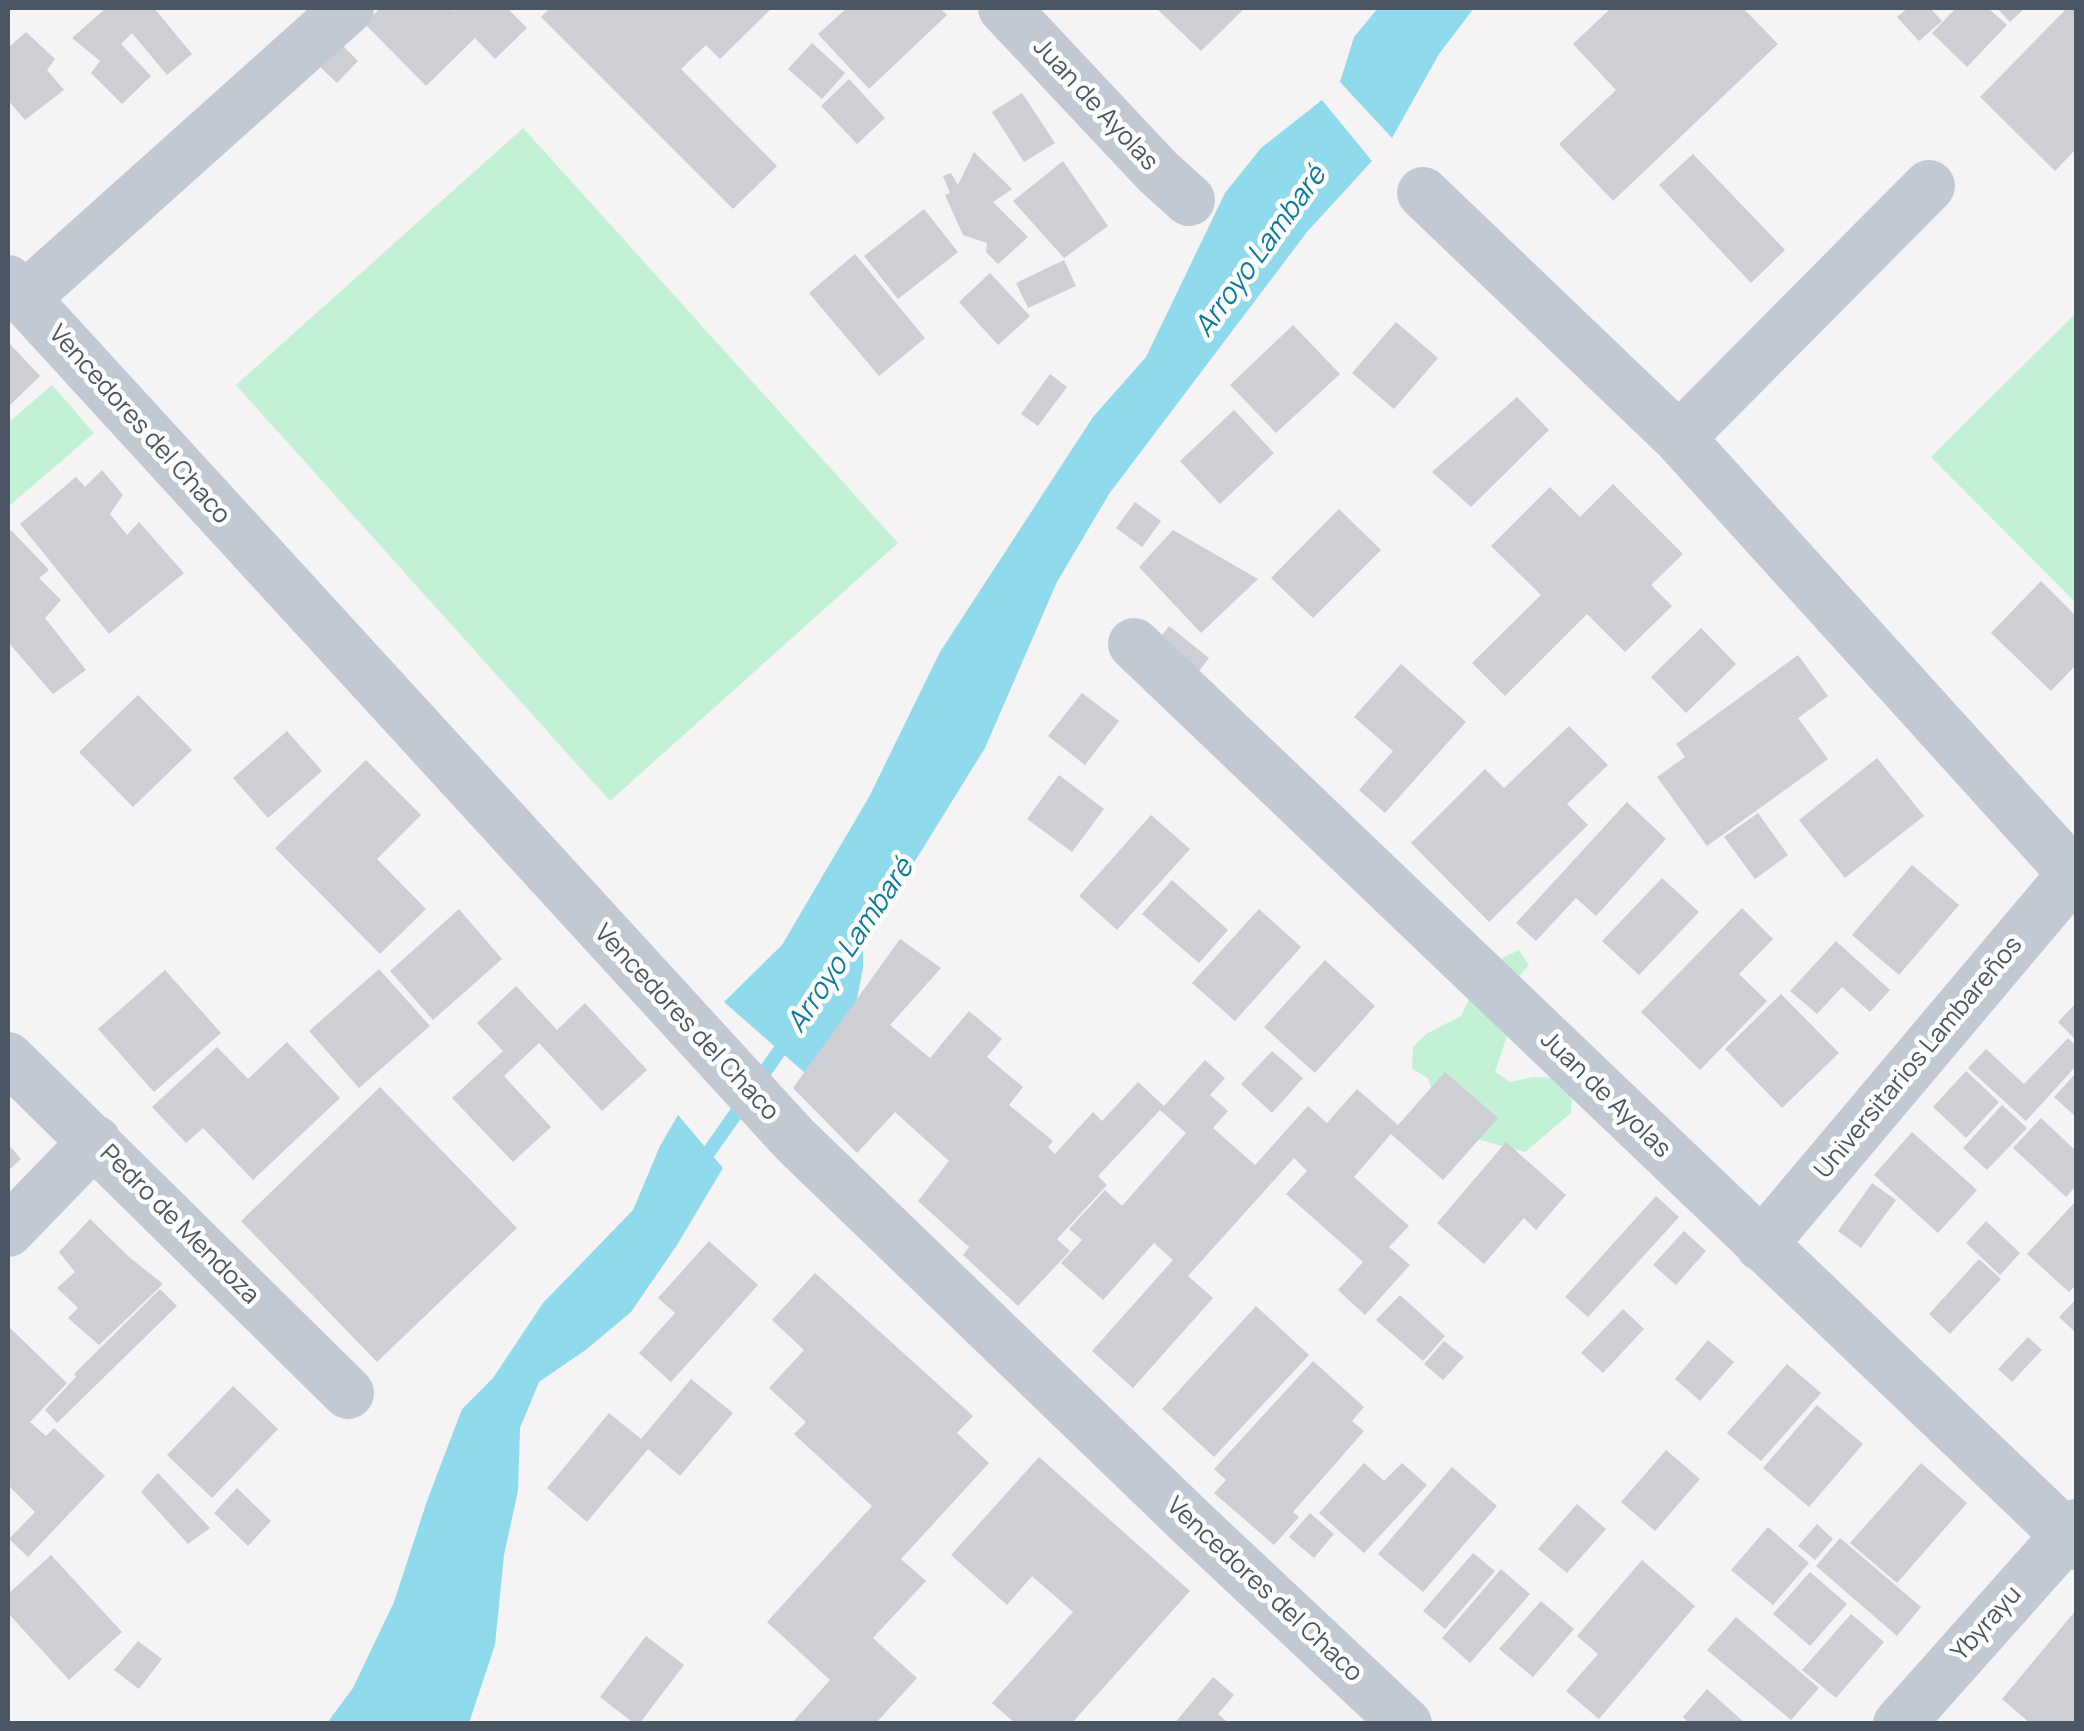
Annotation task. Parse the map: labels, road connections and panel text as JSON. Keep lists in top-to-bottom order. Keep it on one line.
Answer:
{"streets":{"street":["Juan de Ayolas","Vencedores del Chaco","Universitarios Lambareños","Pedro de Mendoza","Ybyrayu"]},"crossings":[["Juan de Ayolas","Universitarios Lambareños"],["Juan de Ayolas","Ybyrayu"]],"water":["Arroyo Lambaré"]}
